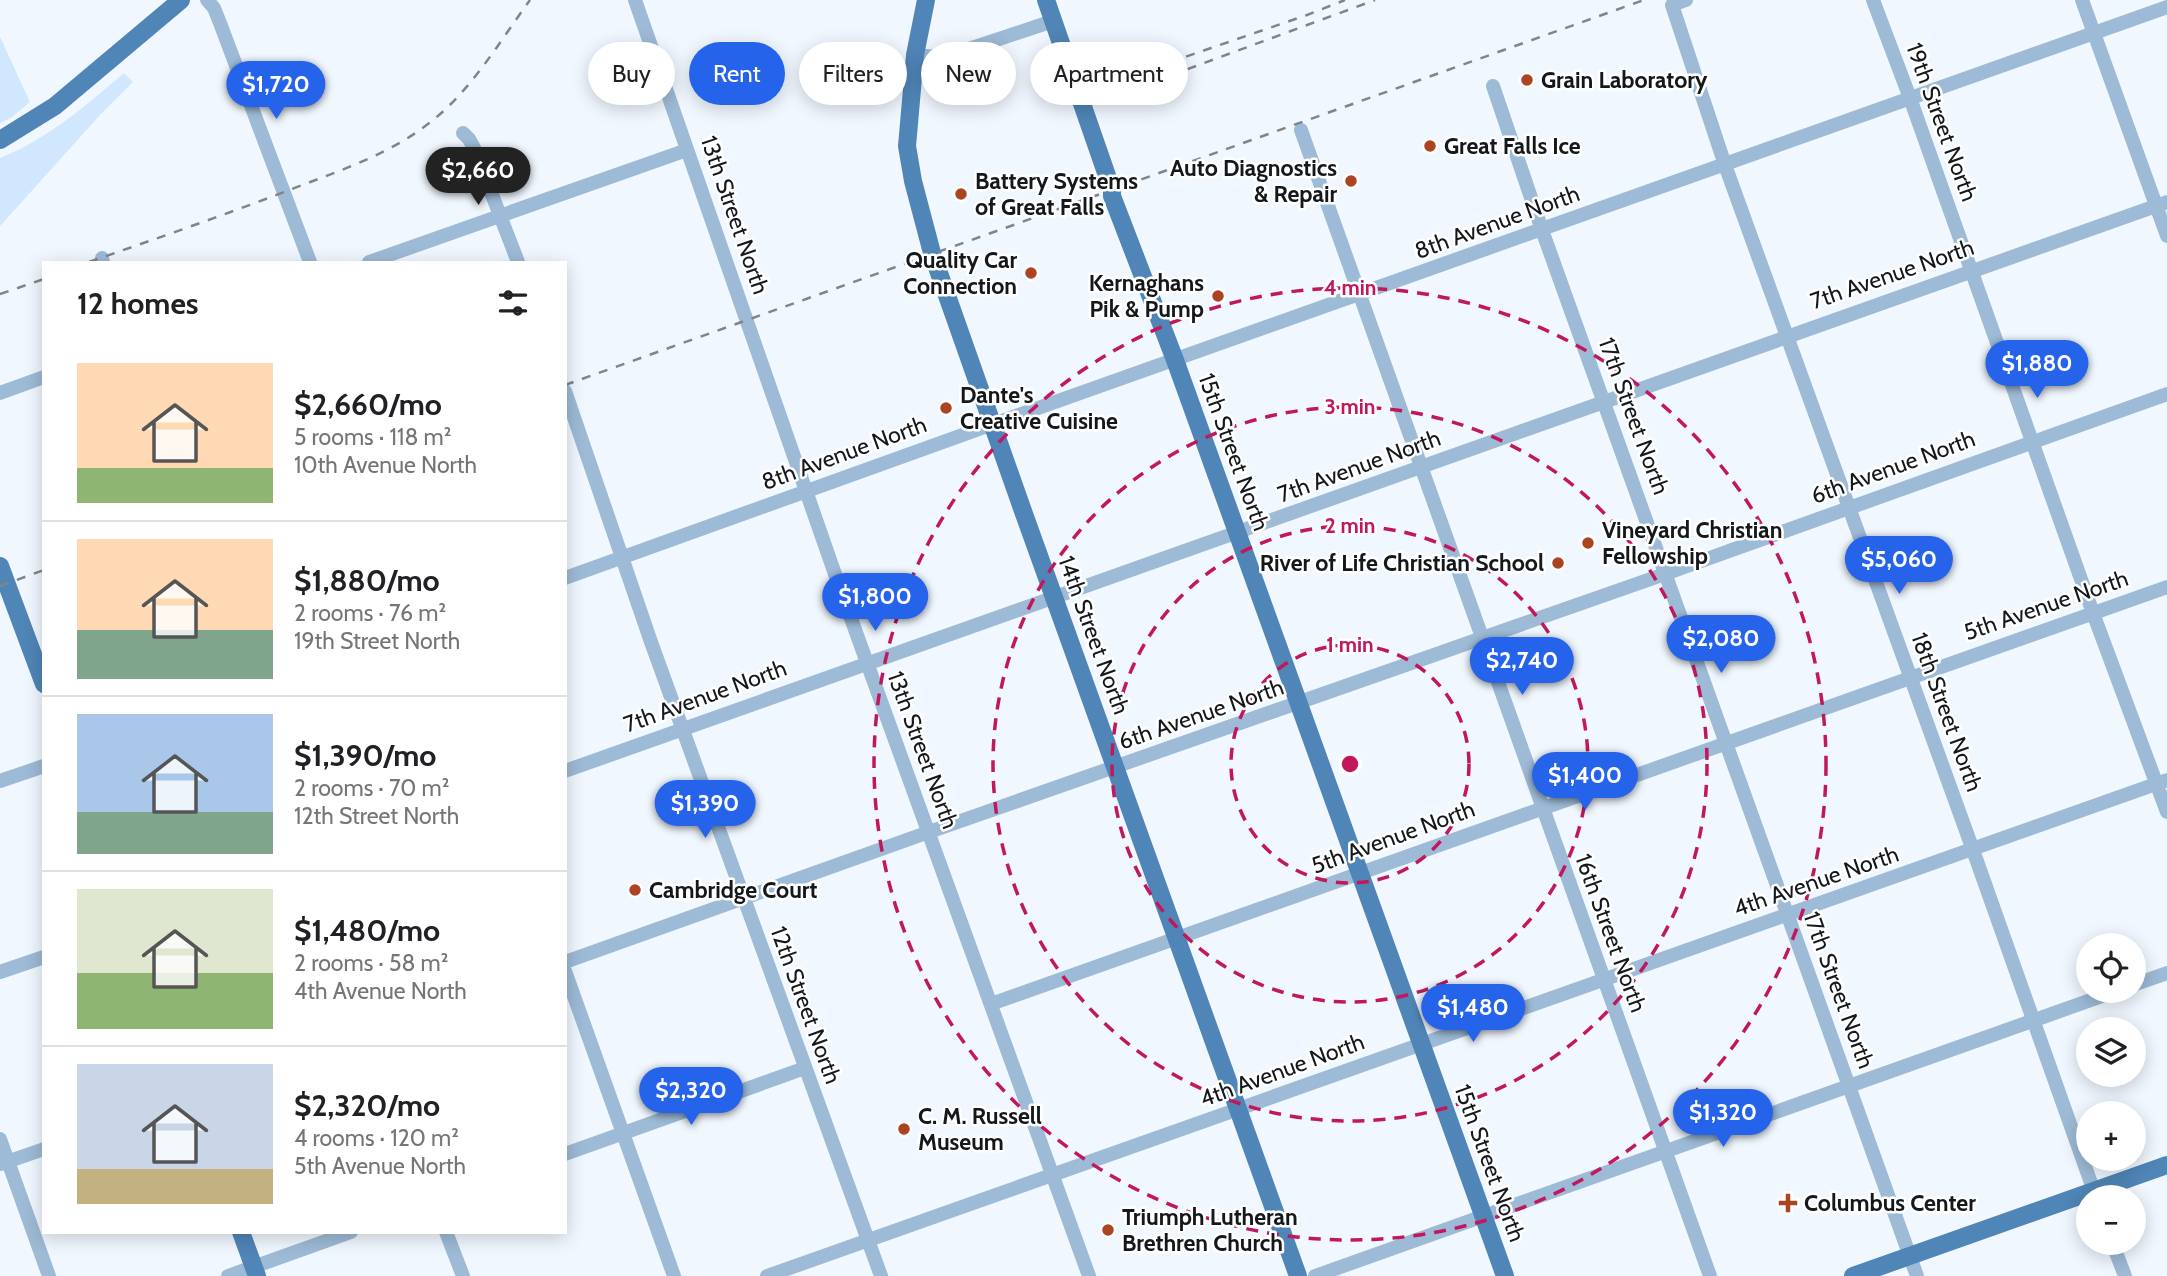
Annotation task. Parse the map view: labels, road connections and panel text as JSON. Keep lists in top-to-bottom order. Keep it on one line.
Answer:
{"streets":{"main road":["15th Street North","14th Street North"],"street":["19th Street North","13th Street North","8th Avenue North","7th Avenue North","17th Street North","6th Avenue North","5th Avenue North","18th Street North","4th Avenue North","16th Street North","12th Street North"]},"crossings":[["19th Street North","8th Avenue North"],["19th Street North","7th Avenue North"],["19th Street North","6th Avenue North"],["19th Street North","5th Avenue North"],["19th Street North","4th Avenue North"],["13th Street North","8th Avenue North"],["13th Street North","7th Avenue North"],["13th Street North","6th Avenue North"],["13th Street North","5th Avenue North"],["13th Street North","4th Avenue North"],["8th Avenue North","17th Street North"],["8th Avenue North","15th Street North"],["8th Avenue North","14th Street North"],["8th Avenue North","18th Street North"],["8th Avenue North","16th Street North"],["8th Avenue North","12th Street North"],["7th Avenue North","17th Street North"],["7th Avenue North","15th Street North"],["7th Avenue North","14th Street North"],["7th Avenue North","18th Street North"],["7th Avenue North","16th Street North"],["7th Avenue North","12th Street North"],["17th Street North","6th Avenue North"],["17th Street North","5th Avenue North"],["17th Street North","4th Avenue North"],["15th Street North","6th Avenue North"],["15th Street North","5th Avenue North"],["15th Street North","4th Avenue North"],["6th Avenue North","14th Street North"],["6th Avenue North","18th Street North"],["6th Avenue North","16th Street North"],["6th Avenue North","12th Street North"],["5th Avenue North","14th Street North"],["5th Avenue North","18th Street North"],["5th Avenue North","16th Street North"],["14th Street North","4th Avenue North"],["18th Street North","4th Avenue North"],["4th Avenue North","16th Street North"],["4th Avenue North","12th Street North"]],"places":{"other":["Grain Laboratory","Great Falls Ice","Auto Diagnostics & Repair","Battery Systems of Great Falls","Quality Car Connection","Kernaghans Pik & Pump","Dante's Creative Cuisine","Vineyard Christian Fellowship","River of Life Christian School","Cambridge Court","C. M. Russell Museum","Triumph Lutheran Brethren Church"],"health":["Columbus Center"]},"page":{"chip":["Buy","Rent","Filters","New","Apartment"],"price":["$1,720","$2,660","$1,880","$5,060","$1,800","$2,080","$2,740","$1,400","$1,390","$1,480","$2,320","$1,320"],"heading":"12 homes","list":[{"name":"$2,660/mo","note":"5 rooms · 118 m² · 10th Avenue North"},{"name":"$1,880/mo","note":"2 rooms · 76 m² · 19th Street North"},{"name":"$1,390/mo","note":"2 rooms · 70 m² · 12th Street North"},{"name":"$1,480/mo","note":"2 rooms · 58 m² · 4th Avenue North"},{"name":"$2,320/mo","note":"4 rooms · 120 m² · 5th Avenue North"}],"map_buttons":["+","−"]},"rings":["4 min","3 min","2 min","1 min"]}
